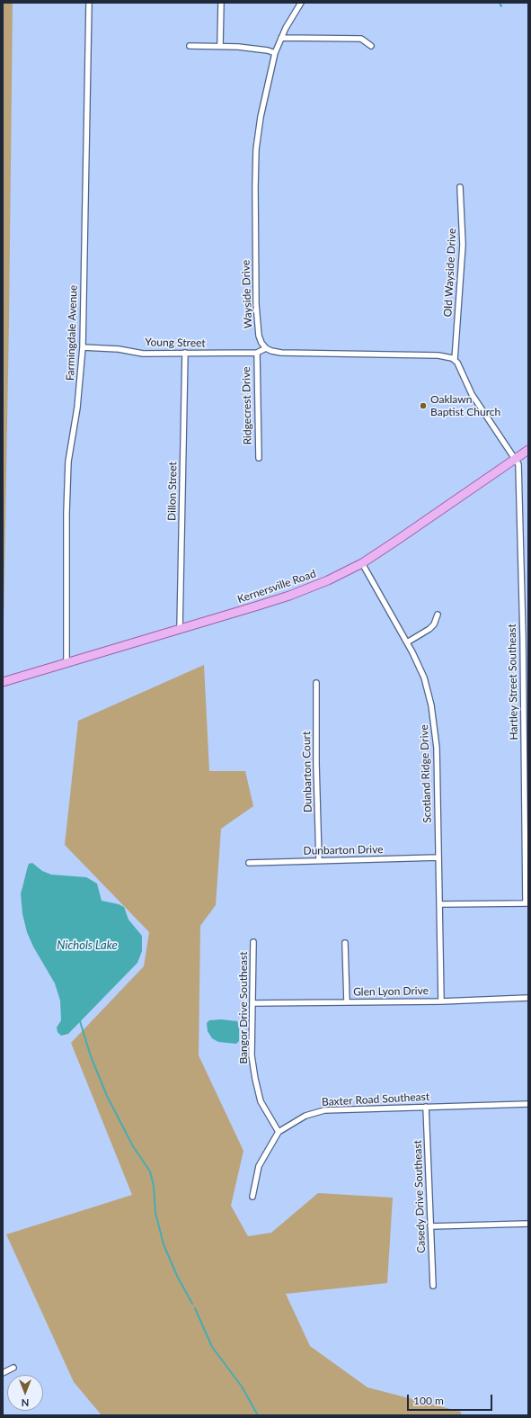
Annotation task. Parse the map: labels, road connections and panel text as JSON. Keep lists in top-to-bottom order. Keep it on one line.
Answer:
{"streets":{"main road":["Kernersville Road"],"street":["Old Wayside Drive","Wayside Drive","Farmingdale Avenue","Young Street","Ridgecrest Drive","Dillon Street","Hartley Street Southeast","Dunbarton Court","Scotland Ridge Drive","Dunbarton Drive","Glen Lyon Drive","Bangor Drive Southeast","Baxter Road Southeast","Casedy Drive Southeast"]},"crossings":[["Wayside Drive","Young Street"],["Farmingdale Avenue","Young Street"],["Farmingdale Avenue","Kernersville Road"],["Young Street","Ridgecrest Drive"],["Young Street","Dillon Street"],["Dillon Street","Kernersville Road"],["Kernersville Road","Hartley Street Southeast"],["Kernersville Road","Scotland Ridge Drive"],["Dunbarton Court","Dunbarton Drive"],["Scotland Ridge Drive","Dunbarton Drive"],["Scotland Ridge Drive","Glen Lyon Drive"],["Glen Lyon Drive","Bangor Drive Southeast"],["Bangor Drive Southeast","Baxter Road Southeast"],["Baxter Road Southeast","Casedy Drive Southeast"]],"water":["Nichols Lake"],"places":["Oaklawn Baptist Church"],"scale_bar":"100 m","north":"bottom"}
